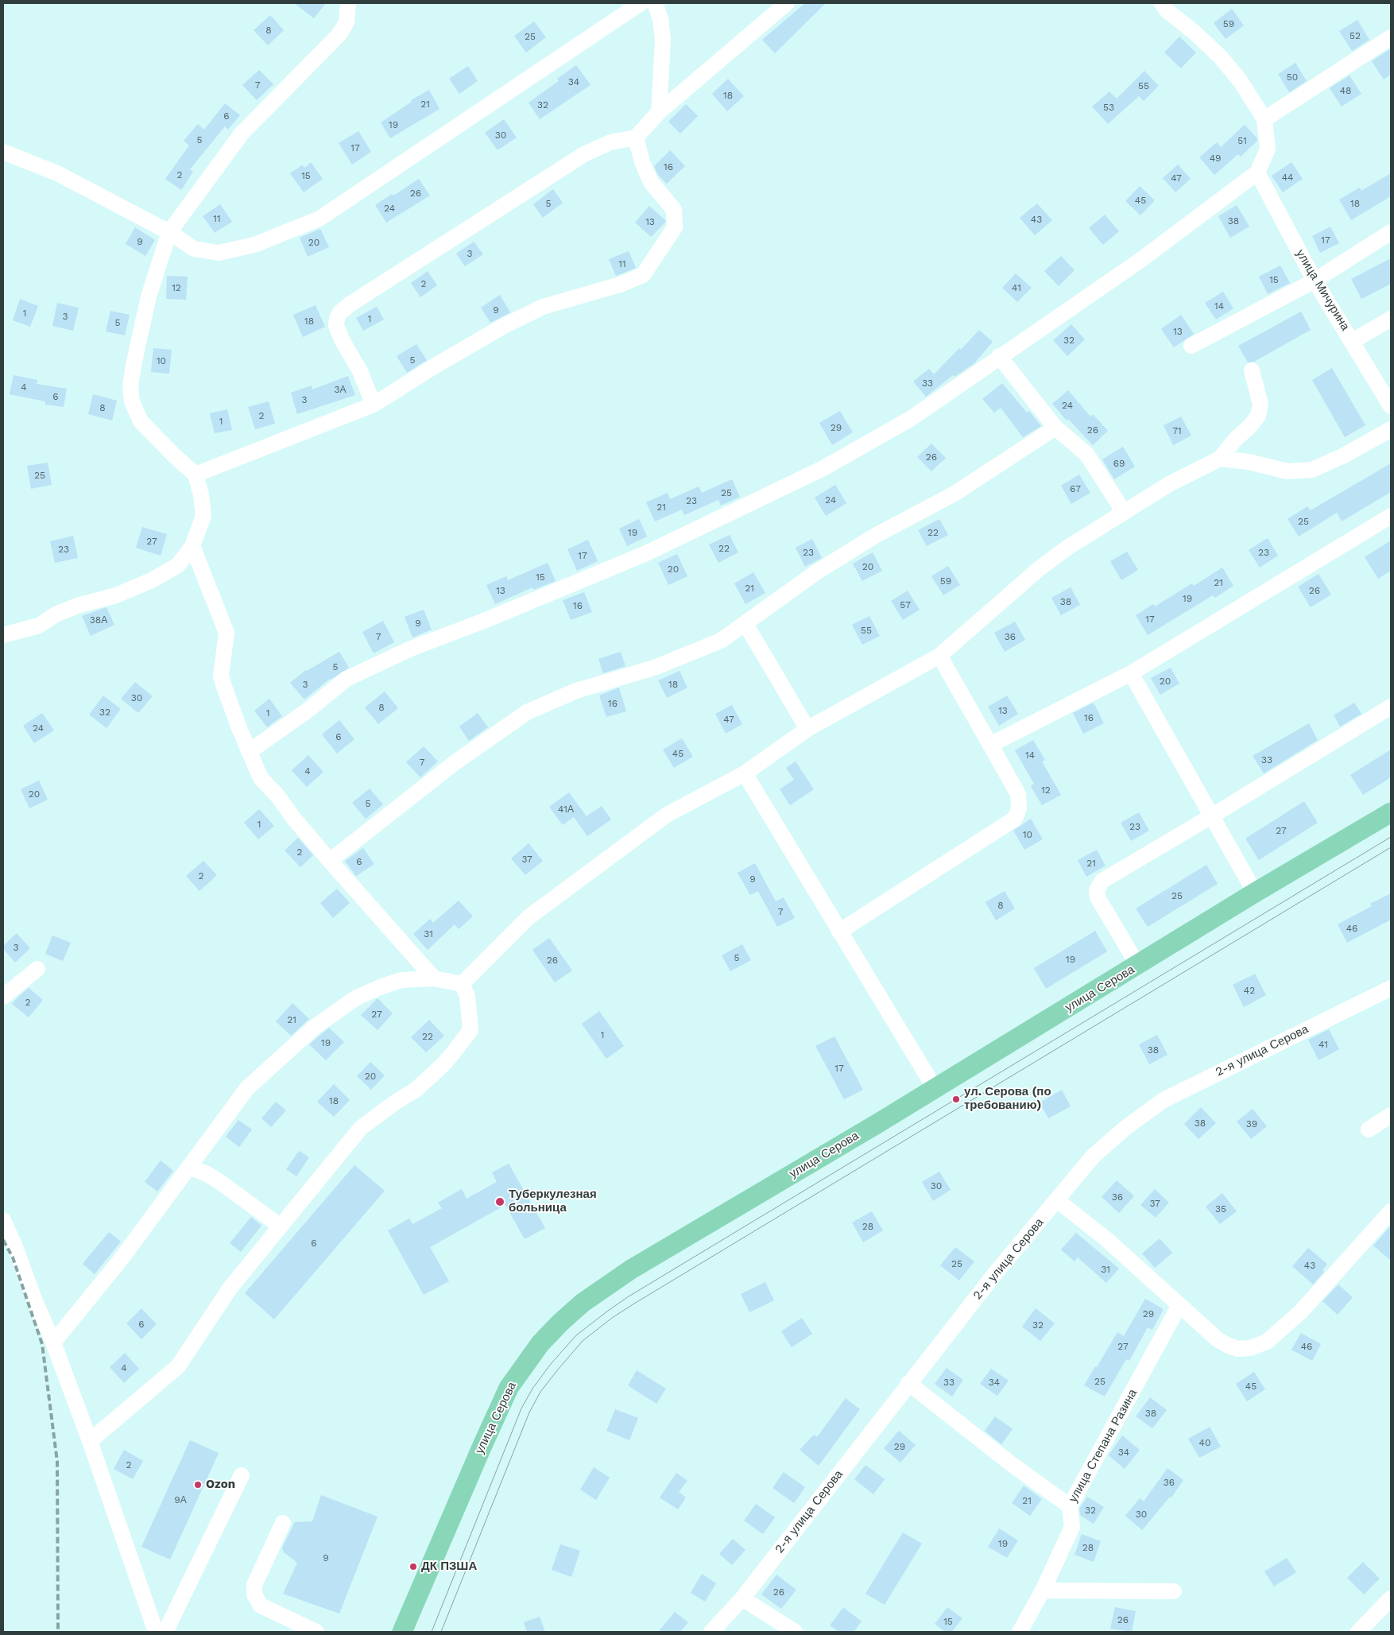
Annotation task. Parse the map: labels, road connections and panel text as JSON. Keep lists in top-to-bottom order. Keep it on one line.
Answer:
{"streets":{"main road":["улица Серова"],"street":["улица Мичурина","2-я улица Серова","улица Степана Разина"]},"places":["ул. Серова (по требованию)","Туберкулезная больница","Ozon","ДК ПЗША"],"house_numbers":["59","8","52","25","50","34","7","55","48","18","21","32","53","6","19","30","5","51","17","49","16","2","15","44","47","26","45","5","18","24","11","43","38","13","17","9","20","3","11","15","2","12","41","14","9","1","3","1","18","5","13","32","5","10","33","4","3А","6","3","24","8","2","1","29","26","71","26","69","25","67","25","24","23","21","25","19","22","27","22","23","23","23","17","20","20","15","59","21","21","13","26","19","38","57","16","17","38А","9","55","7","36","5","20","3","18","30","16","8","13","32","1","16","47","24","6","45","14","33","7","4","12","20","5","41А","1","23","27","10","2","37","6","21","2","9","25","8","7","46","31","3","5","19","26","42","2","27","21","1","22","19","41","38","17","20","18","38","39","30","36","37","35","28","6","25","43","31","29","6","32","27","46","4","25","33","34","45","38","40","29","34","2","36","9А","21","32","30","19","28","9","26","26","15"]}
